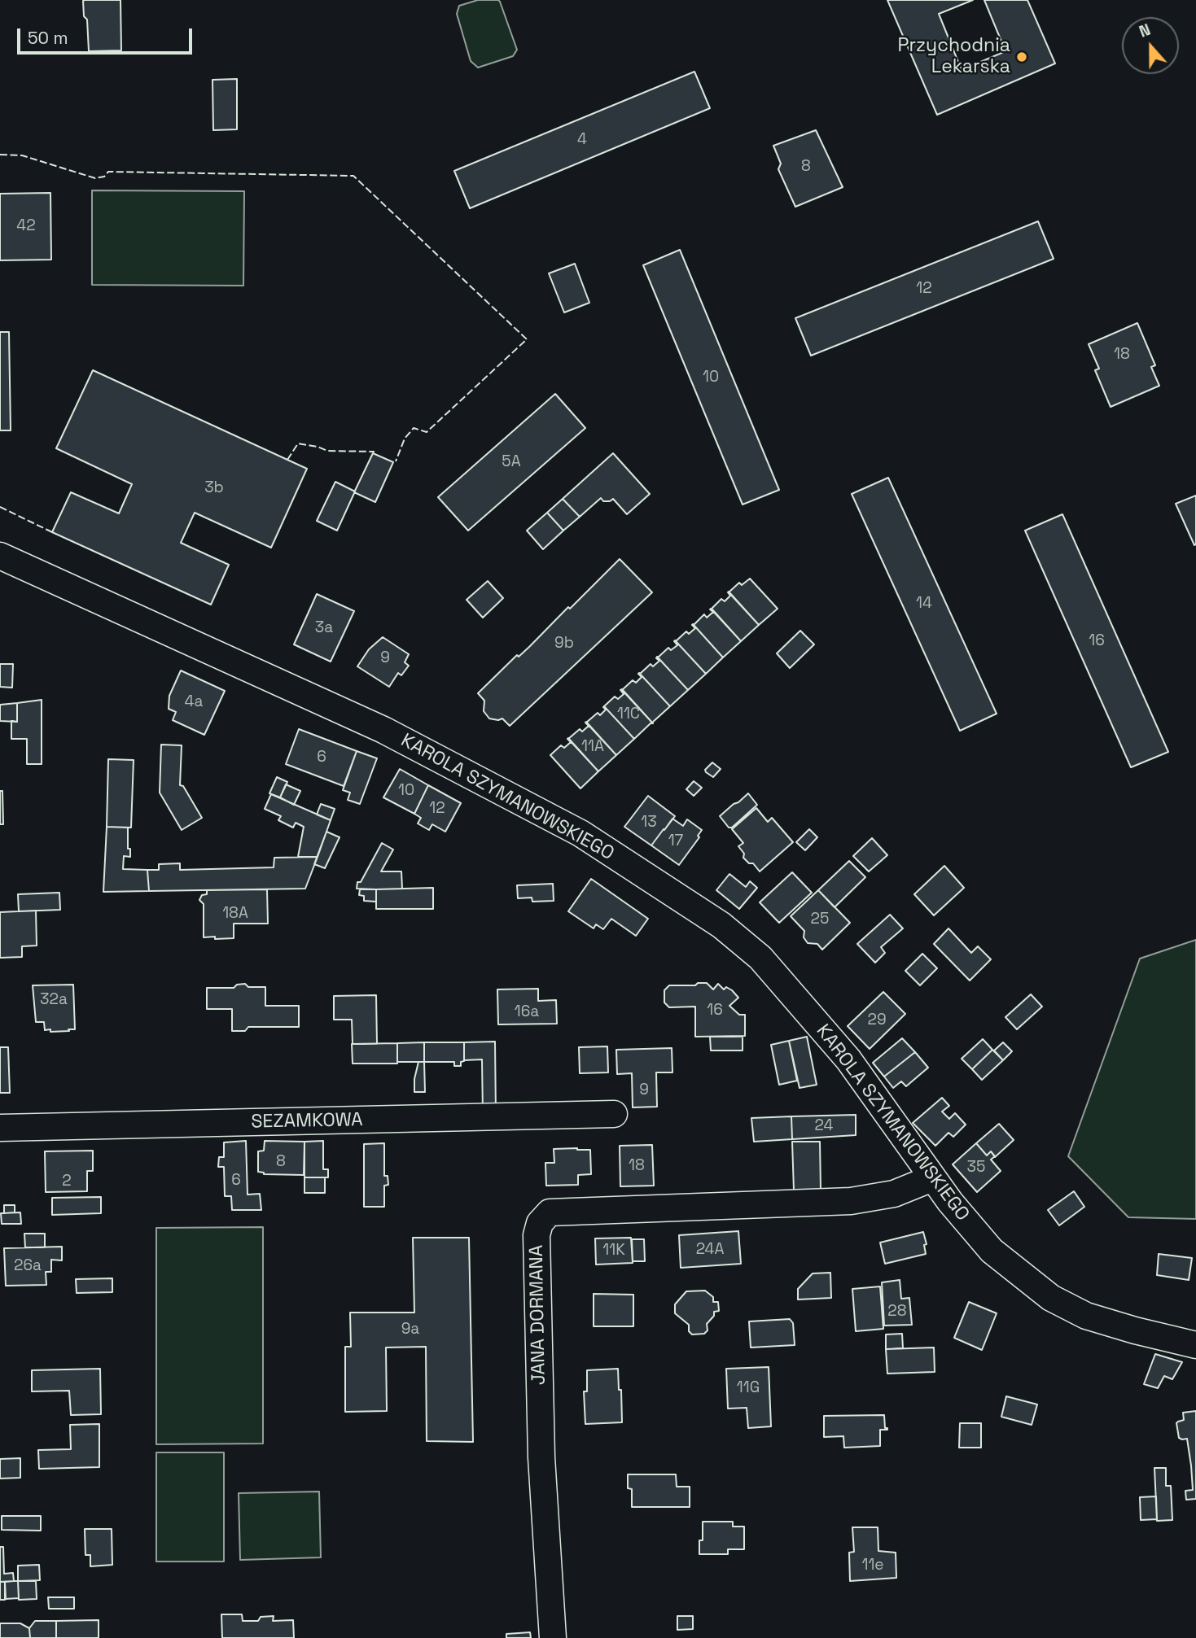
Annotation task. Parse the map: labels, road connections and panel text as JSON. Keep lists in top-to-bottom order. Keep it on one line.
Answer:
{"streets":{"street":["KAROLA SZYMANOWSKIEGO","SEZAMKOWA","JANA DORMANA"]},"crossings":[["KAROLA SZYMANOWSKIEGO","JANA DORMANA"]],"places":["Przychodnia Lekarska"],"house_numbers":["4","8","42","12","18","10","5A","3b","14","3a","16","9b","9","4a","11C","11A","6","10","12","13","17","18A","25","32a","16","16a","29","9","24","8","18","35","6","2","24A","11K","26a","28","9a","11G","11e"],"scale_bar":"50 m","north":"top"}
